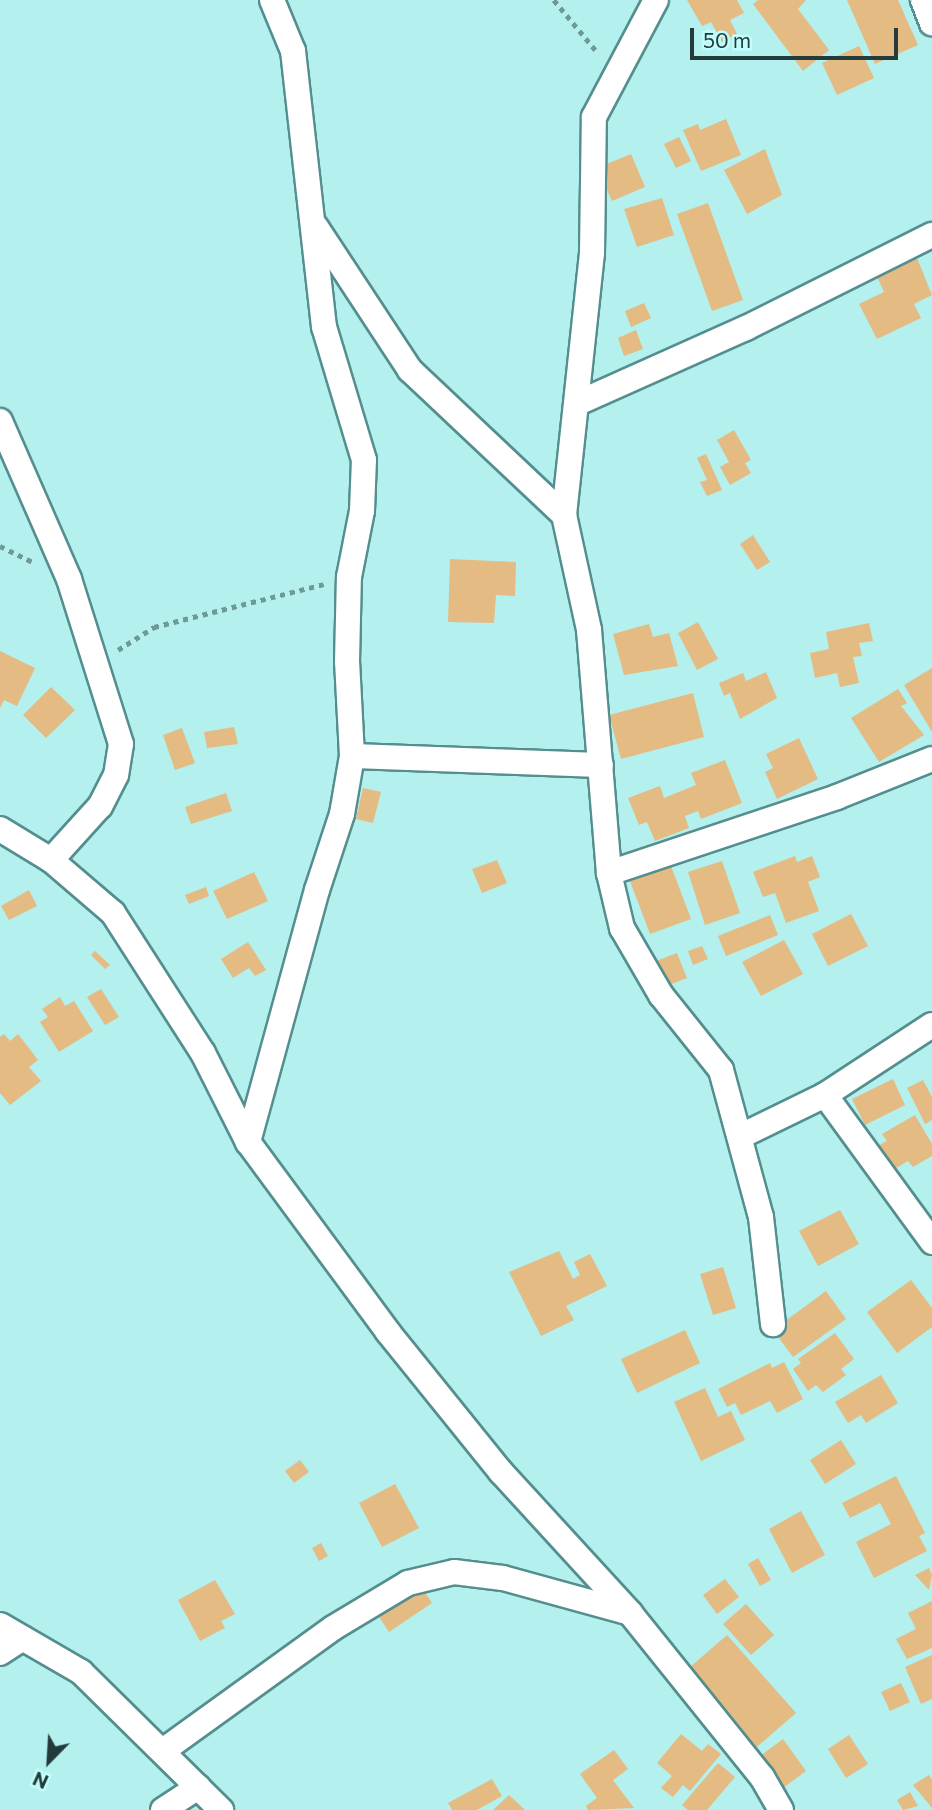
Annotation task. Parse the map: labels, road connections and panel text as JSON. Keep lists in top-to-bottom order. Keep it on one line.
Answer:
{"scale_bar":"50 m","north":"bottom left"}
